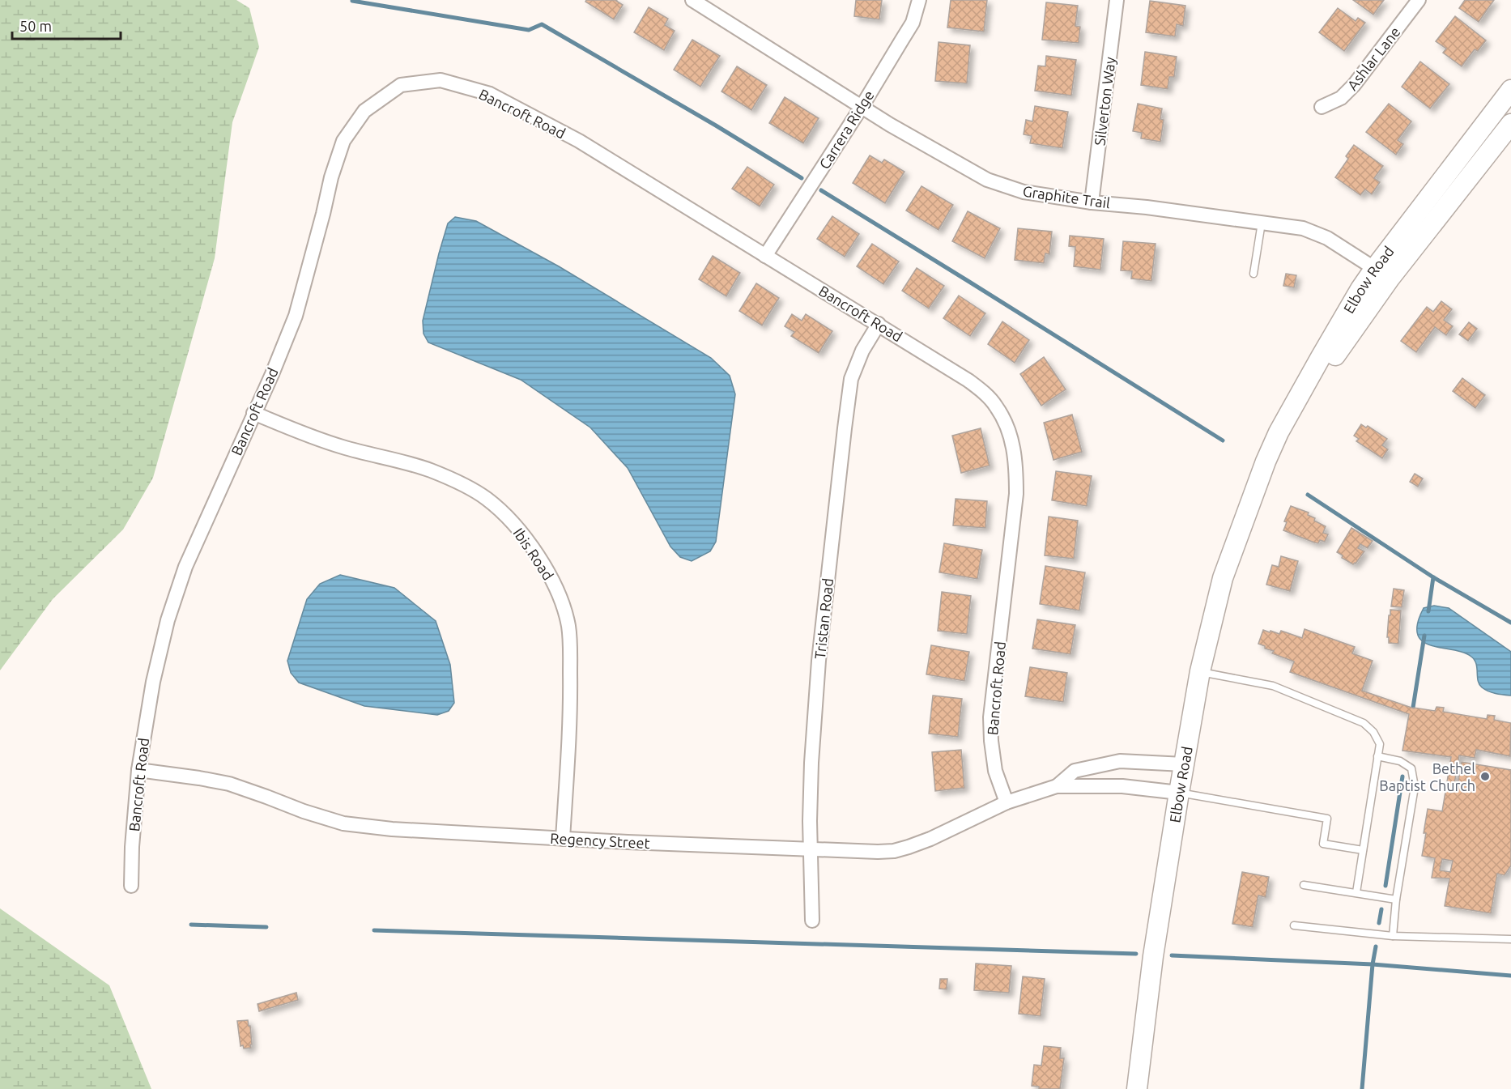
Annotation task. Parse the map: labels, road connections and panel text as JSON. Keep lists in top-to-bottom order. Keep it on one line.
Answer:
{"streets":{"main road":["Elbow Road"],"street":["Ashlar Lane","Silverton Way","Bancroft Road","Carrera Ridge","Graphite Trail","Ibis Road","Tristan Road","Regency Street"]},"crossings":[["Silverton Way","Graphite Trail"],["Bancroft Road","Carrera Ridge"],["Bancroft Road","Ibis Road"],["Bancroft Road","Tristan Road"],["Bancroft Road","Regency Street"],["Carrera Ridge","Graphite Trail"],["Graphite Trail","Elbow Road"],["Elbow Road","Regency Street"],["Ibis Road","Regency Street"],["Tristan Road","Regency Street"]],"places":["Bethel Baptist Church"],"scale_bar":"50 m"}
